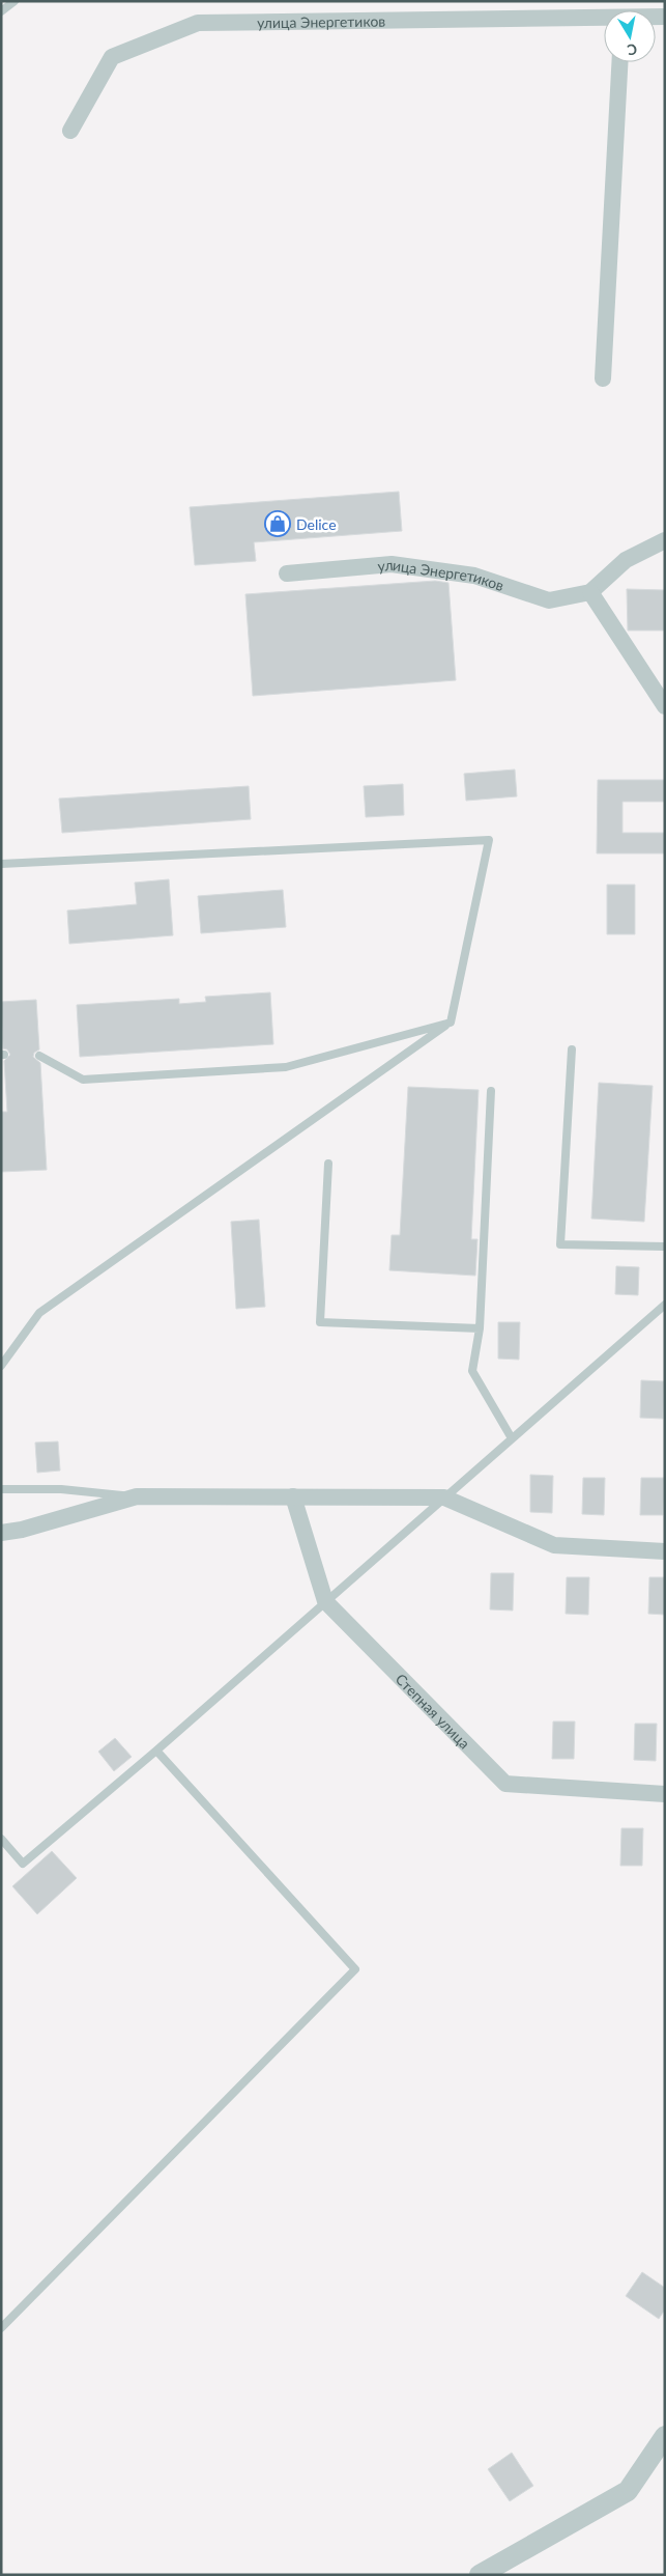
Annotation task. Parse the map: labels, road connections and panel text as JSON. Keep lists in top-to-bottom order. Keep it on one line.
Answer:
{"streets":{"street":["улица Энергетиков","Степная улица"]},"places":{"shop":["Delice"]},"north":"bottom"}
